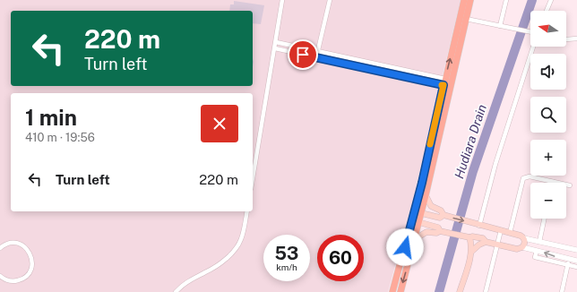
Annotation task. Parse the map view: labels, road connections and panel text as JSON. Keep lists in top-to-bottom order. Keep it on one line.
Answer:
{"water":["Hudiara Drain"],"north":"left","page":{"map_buttons":["+","−"],"turn":["220 m","Turn left"],"heading":["1 min","410 m · 19:56"],"list":[{"name":"Turn left","value":"220 m"}],"speed":"53 km/h","limit":"60"}}
